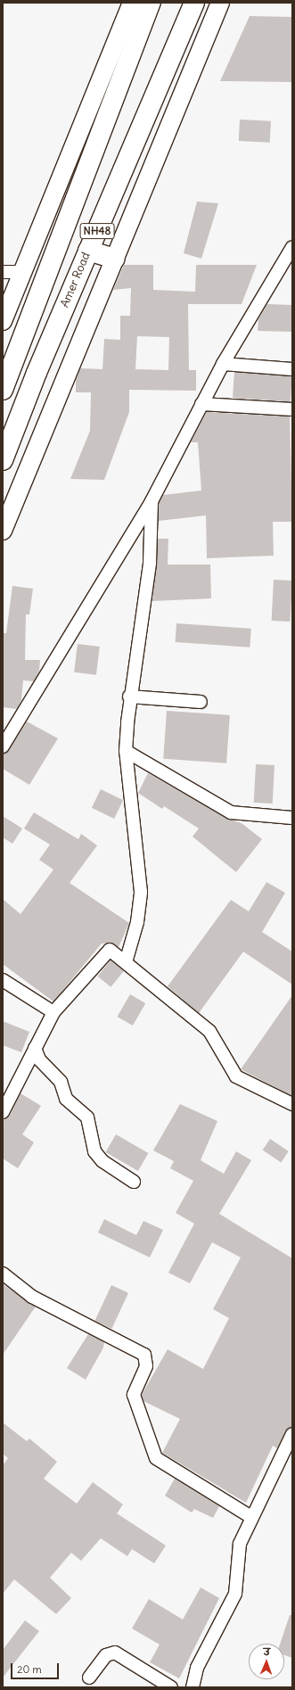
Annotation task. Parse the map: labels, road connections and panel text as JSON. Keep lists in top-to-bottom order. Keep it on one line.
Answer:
{"streets":{"highway":["NH48","Amer Road"]},"scale_bar":"20 m","north":"top"}
